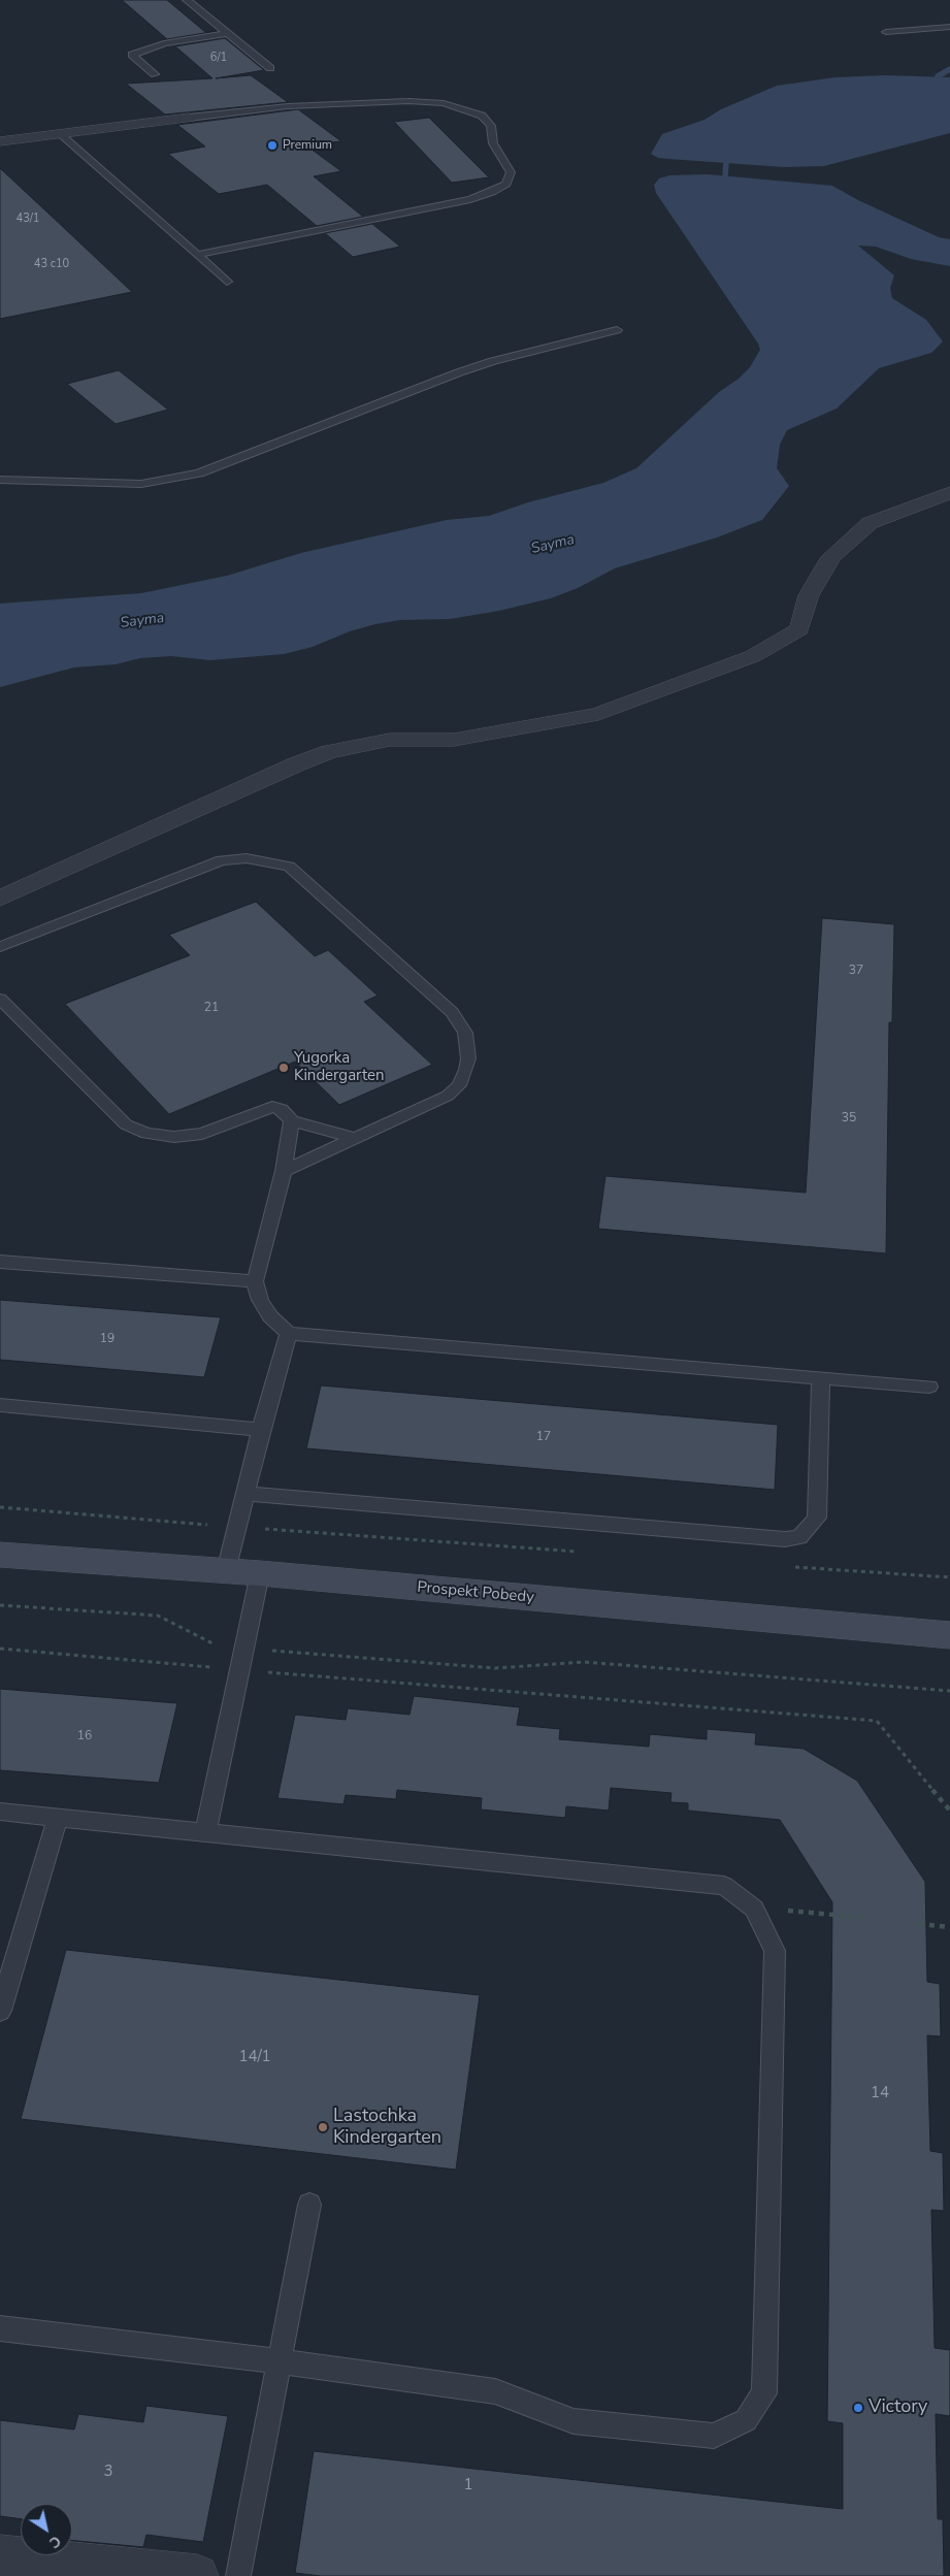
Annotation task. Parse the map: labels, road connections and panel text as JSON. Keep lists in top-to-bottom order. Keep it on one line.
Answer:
{"streets":{"street":["Prospekt Pobedy"]},"water":["Sayma"],"places":["Premium","Yugorka Kindergarten","Lastochka Kindergarten","Victory"],"house_numbers":["6/1","43/1","43 с10","37","21","35","19","17","16","14/1","14","3","1"],"north":"bottom right"}
